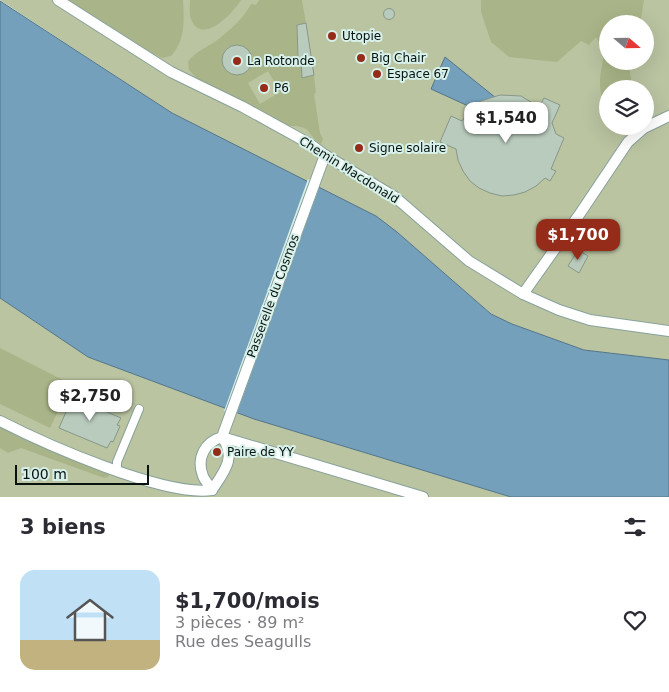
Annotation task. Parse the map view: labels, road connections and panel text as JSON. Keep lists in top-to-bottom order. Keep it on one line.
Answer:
{"streets":{"street":["Chemin Macdonald","Passerelle du Cosmos"]},"crossings":[["Chemin Macdonald","Passerelle du Cosmos"]],"places":["Utopie","Big Chair","La Rotonde","Espace 67","P6","Signe solaire","Paire de YY"],"scale_bar":"100 m","north":"right","page":{"price":["$1,540","$1,700","$2,750"],"scale":"100 m","heading":"3 biens","list":[{"name":"$1,700/mois","note":"3 pièces · 89 m² · Rue des Seagulls"}]}}
